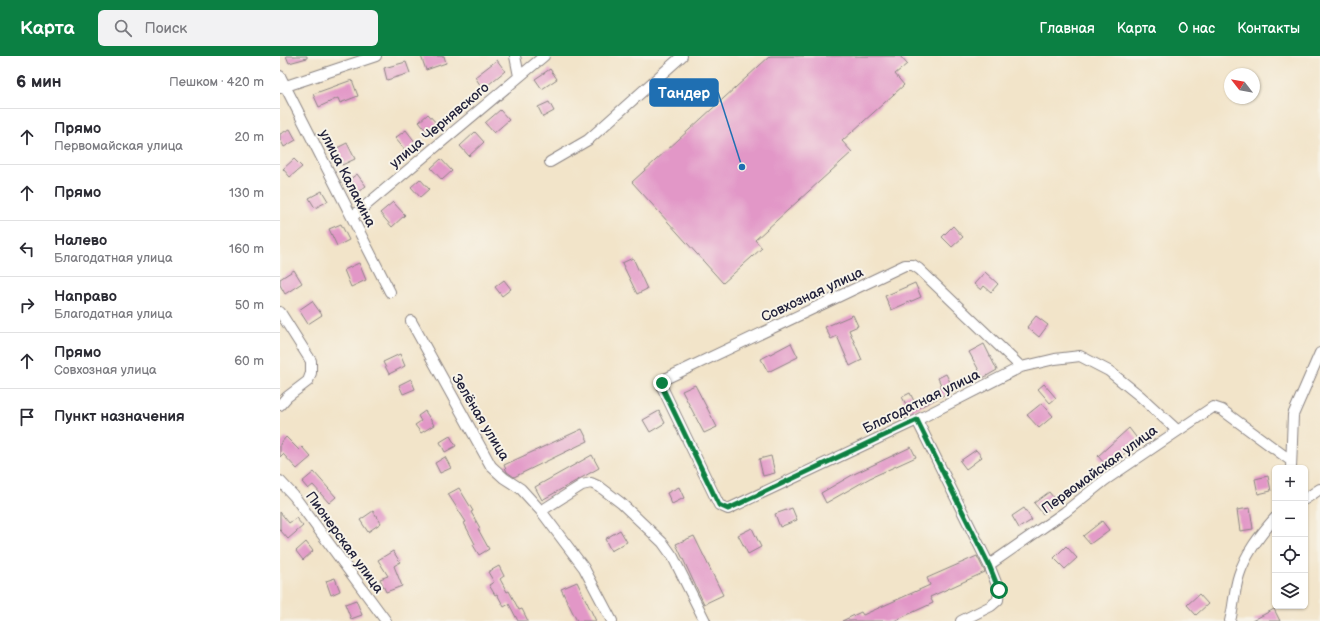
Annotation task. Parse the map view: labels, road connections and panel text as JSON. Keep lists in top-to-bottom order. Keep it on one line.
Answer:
{"streets":{"street":["улица Чернявского","улица Калакина","Совхозная улица","Благодатная улица","Зелёная улица","Первомайская улица","Пионерская улица"]},"crossings":[["улица Чернявского","улица Калакина"],["Совхозная улица","Благодатная улица"],["Благодатная улица","Первомайская улица"]],"places":["Тандер"],"north":"top left","page":{"header":"Карта","search":"Поиск","nav":["Главная","Карта","О нас","Контакты"],"heading":["6 мин","Пешком · 420 m"],"list":[["Прямо","Первомайская улица","20 m"],["Прямо","130 m"],["Налево","Благодатная улица","160 m"],["Направо","Благодатная улица","50 m"],["Прямо","Совхозная улица","60 m"],"Пункт назначения"],"map_buttons":["+","−"]}}
